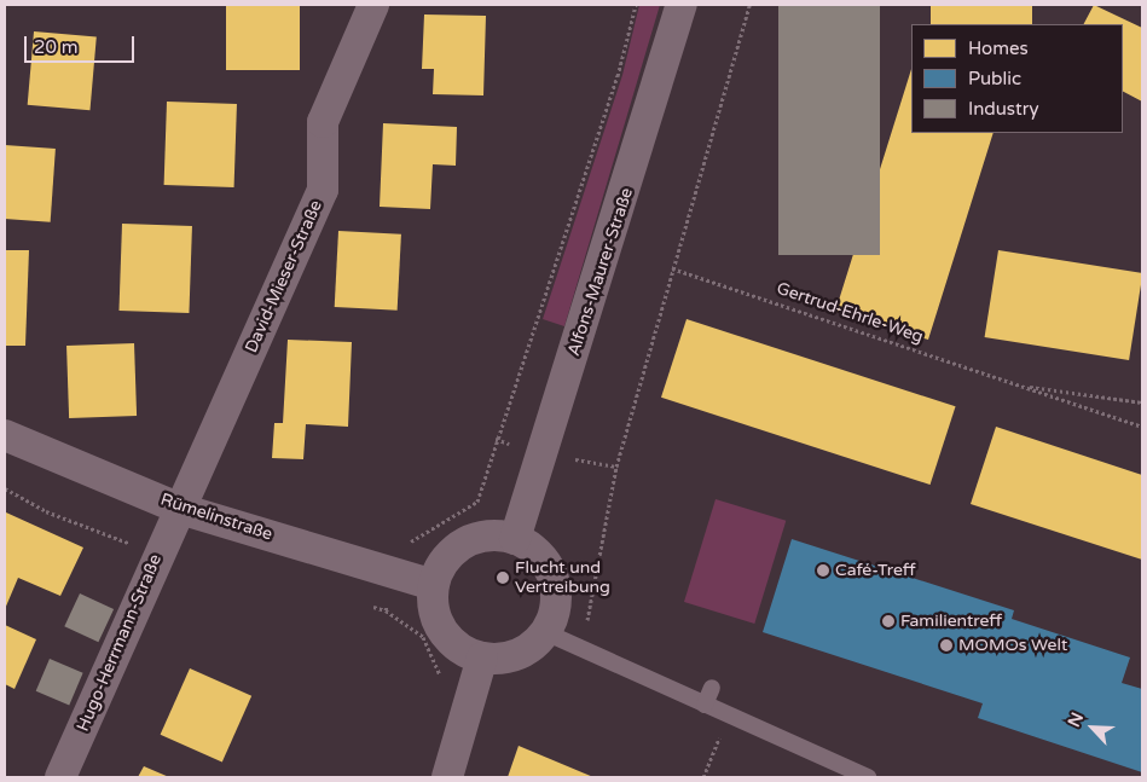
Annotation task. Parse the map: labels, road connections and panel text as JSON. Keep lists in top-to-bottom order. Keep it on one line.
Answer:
{"streets":{"street":["Alfons-Maurer-Straße","David-Mieser-Straße","Rümelinstraße","Hugo-Herrmann-Straße"],"path":["Gertrud-Ehrle-Weg"]},"crossings":[["Alfons-Maurer-Straße","Rümelinstraße"],["David-Mieser-Straße","Rümelinstraße"],["David-Mieser-Straße","Hugo-Herrmann-Straße"],["Rümelinstraße","Hugo-Herrmann-Straße"]],"places":["Café-Treff","Flucht und Vertreibung","Familientreff","MOMOs Welt"],"legend":["Homes","Public","Industry"],"scale_bar":"20 m","north":"top left"}
